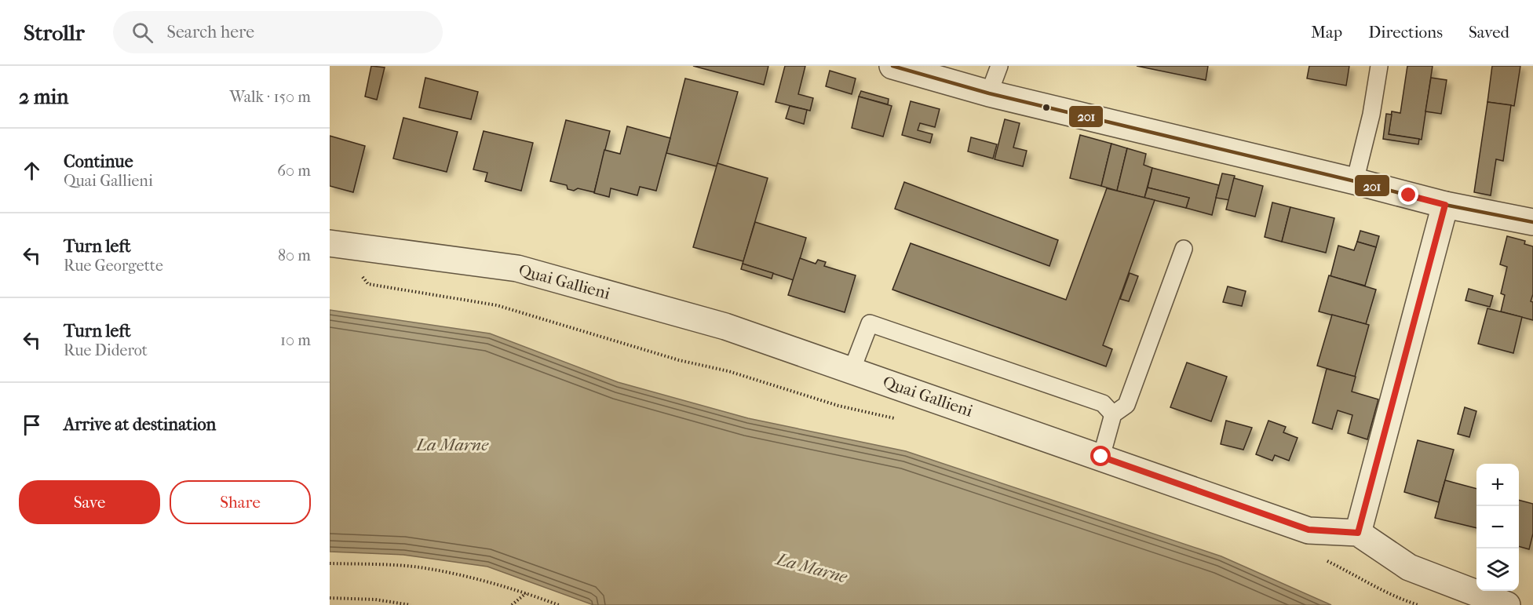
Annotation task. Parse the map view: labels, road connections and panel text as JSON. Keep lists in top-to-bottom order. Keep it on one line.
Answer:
{"streets":{"street":["Quai Gallieni"]},"water":["La Marne"],"lines":["transit line 201"],"page":{"header":"Strollr","search":"Search here","nav":["Map","Directions","Saved"],"heading":["2 min","Walk · 150 m"],"list":[["Continue","Quai Gallieni","60 m"],["Turn left","Rue Georgette","80 m"],["Turn left","Rue Diderot","10 m"],"Arrive at destination"],"map_buttons":["+","−"],"buttons":["Save","Share"]}}
